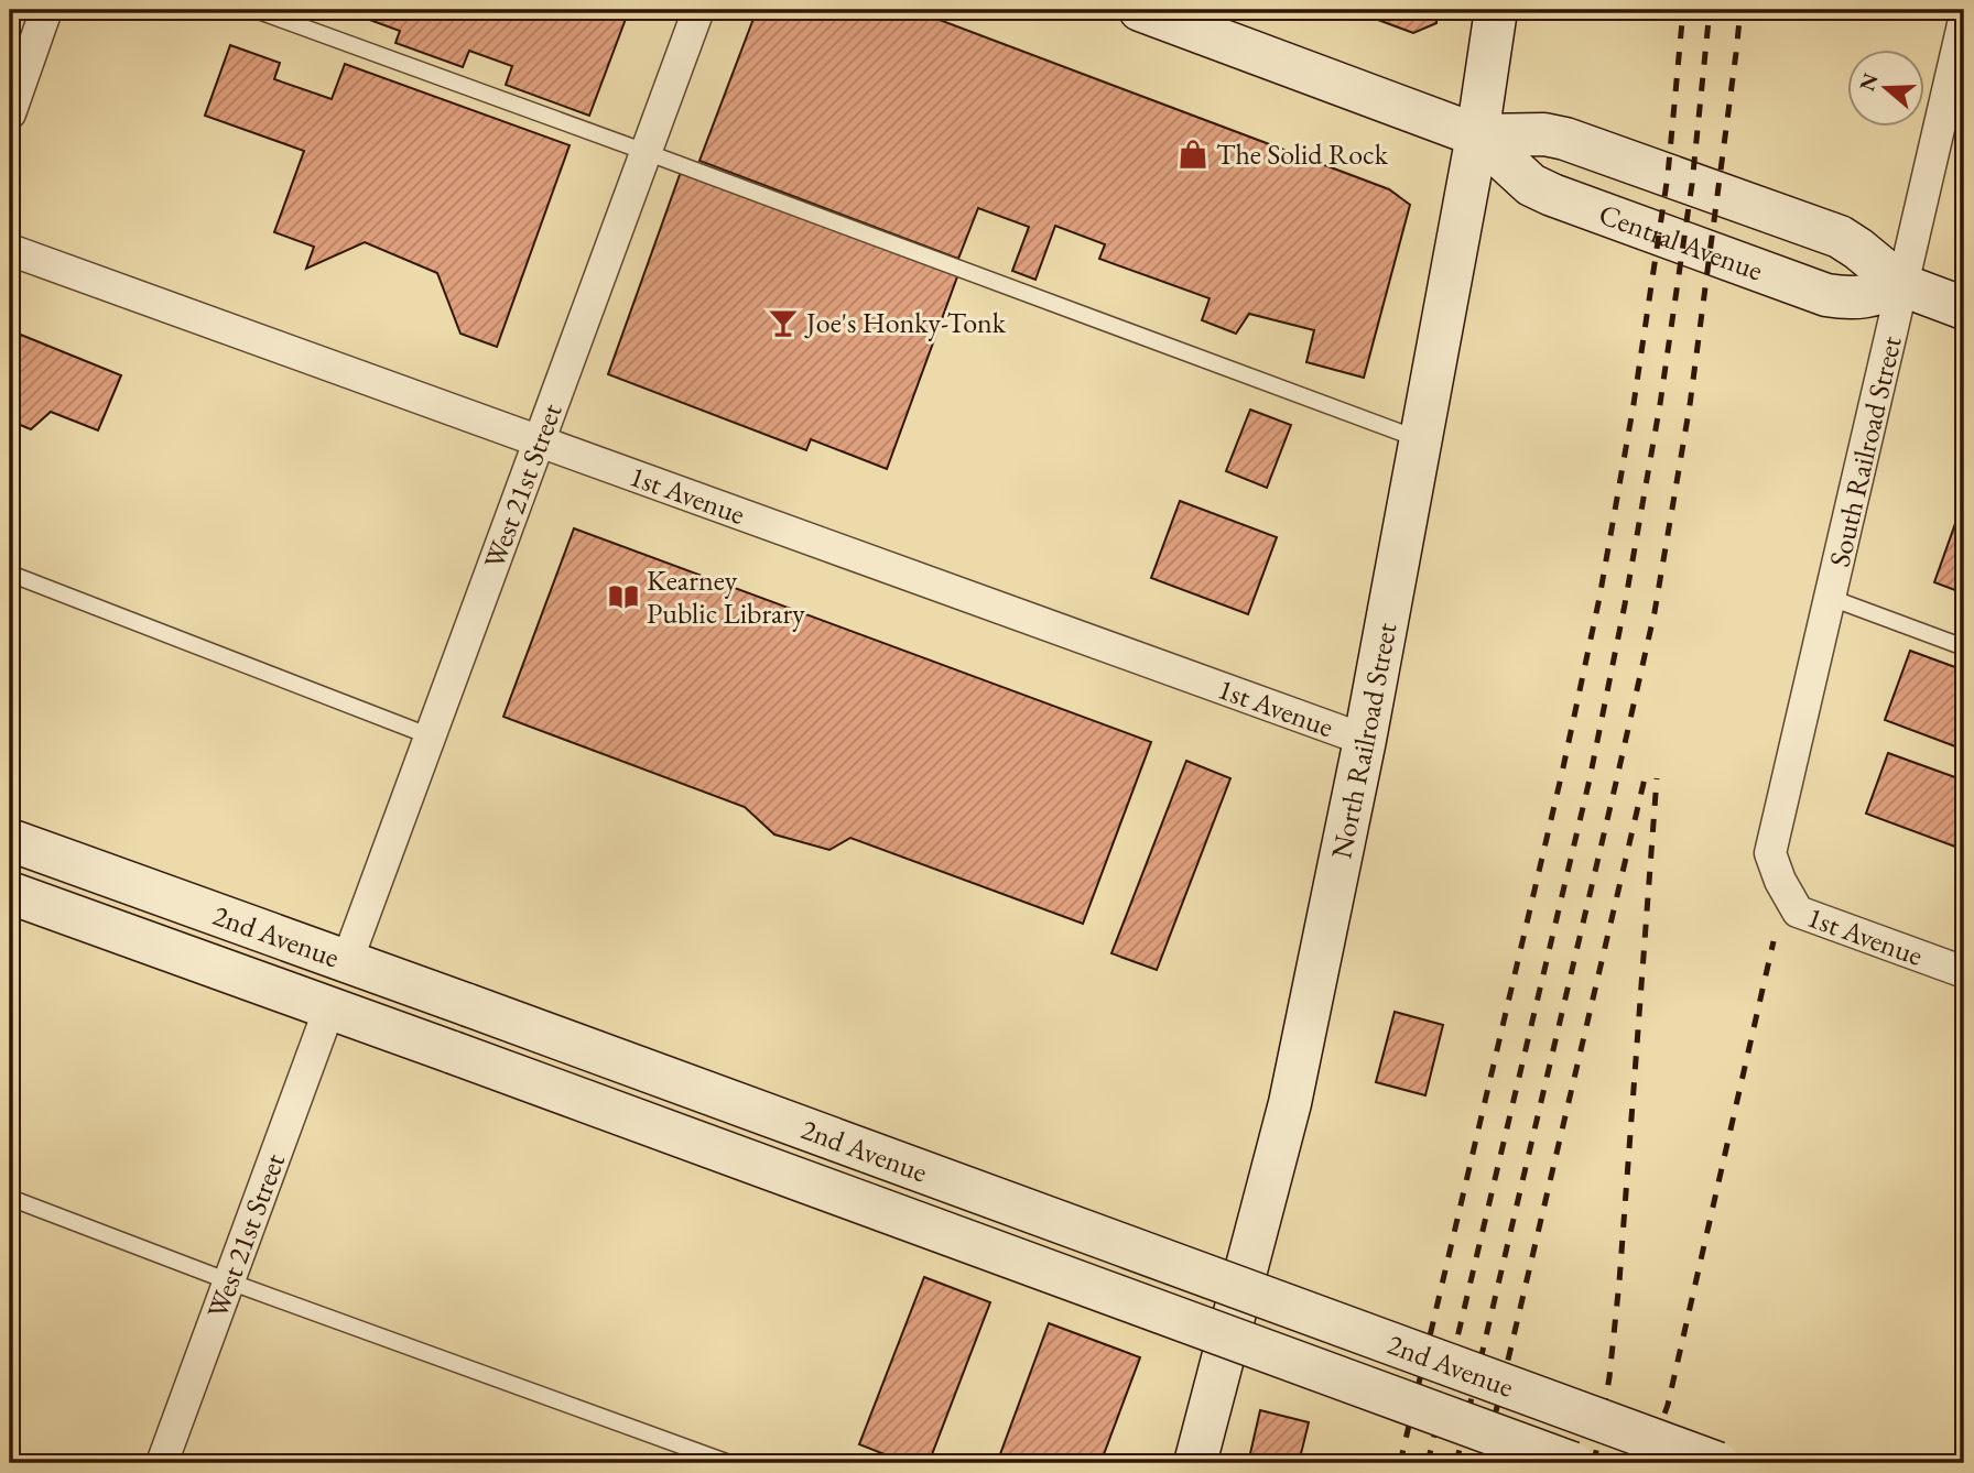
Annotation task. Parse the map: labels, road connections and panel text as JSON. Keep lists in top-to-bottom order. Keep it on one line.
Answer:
{"streets":{"main road":["Central Avenue","North Railroad Street","2nd Avenue"],"street":["South Railroad Street","West 21st Street","1st Avenue"]},"crossings":[["Central Avenue","South Railroad Street"],["Central Avenue","North Railroad Street"],["South Railroad Street","1st Avenue"],["West 21st Street","1st Avenue"],["West 21st Street","2nd Avenue"],["1st Avenue","North Railroad Street"]],"places":{"shop":["The Solid Rock"],"bar":["Joe's Honky-Tonk"],"library":["Kearney Public Library"]},"north":"left"}
